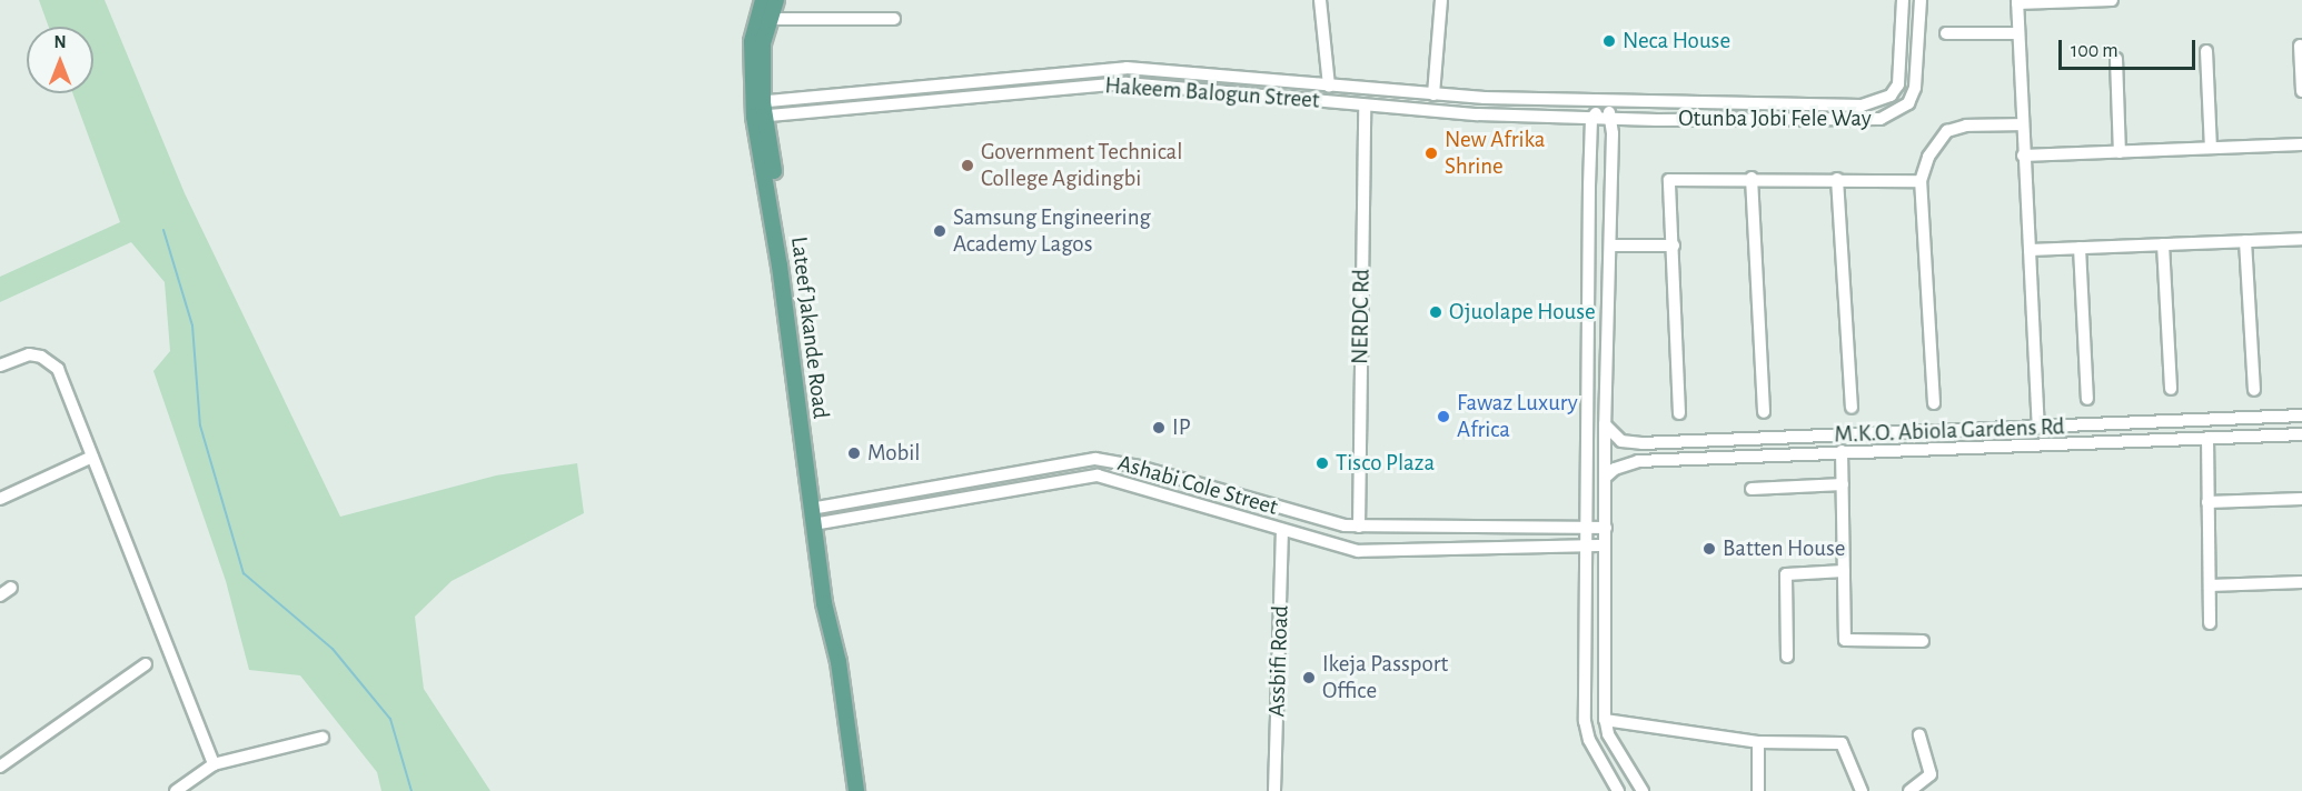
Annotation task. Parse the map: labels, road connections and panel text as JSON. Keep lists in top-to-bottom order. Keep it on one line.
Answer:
{"streets":{"main road":["Lateef Jakande Road"],"street":["Hakeem Balogun Street","Otunba Jobi Fele Way","NERDC Rd","M.K.O. Abiola Gardens Rd","Ashabi Cole Street","Assbifi Road"]},"crossings":[["Hakeem Balogun Street","Otunba Jobi Fele Way"],["Hakeem Balogun Street","NERDC Rd"],["Hakeem Balogun Street","Lateef Jakande Road"],["NERDC Rd","Ashabi Cole Street"],["Lateef Jakande Road","Ashabi Cole Street"],["Ashabi Cole Street","Assbifi Road"]],"places":["Neca House","New Afrika Shrine","Government Technical College Agidingbi","Samsung Engineering Academy Lagos","Ojuolape House","Fawaz Luxury Africa","IP","Mobil","Tisco Plaza","Batten House","Ikeja Passport Office"],"scale_bar":"100 m","north":"top"}
